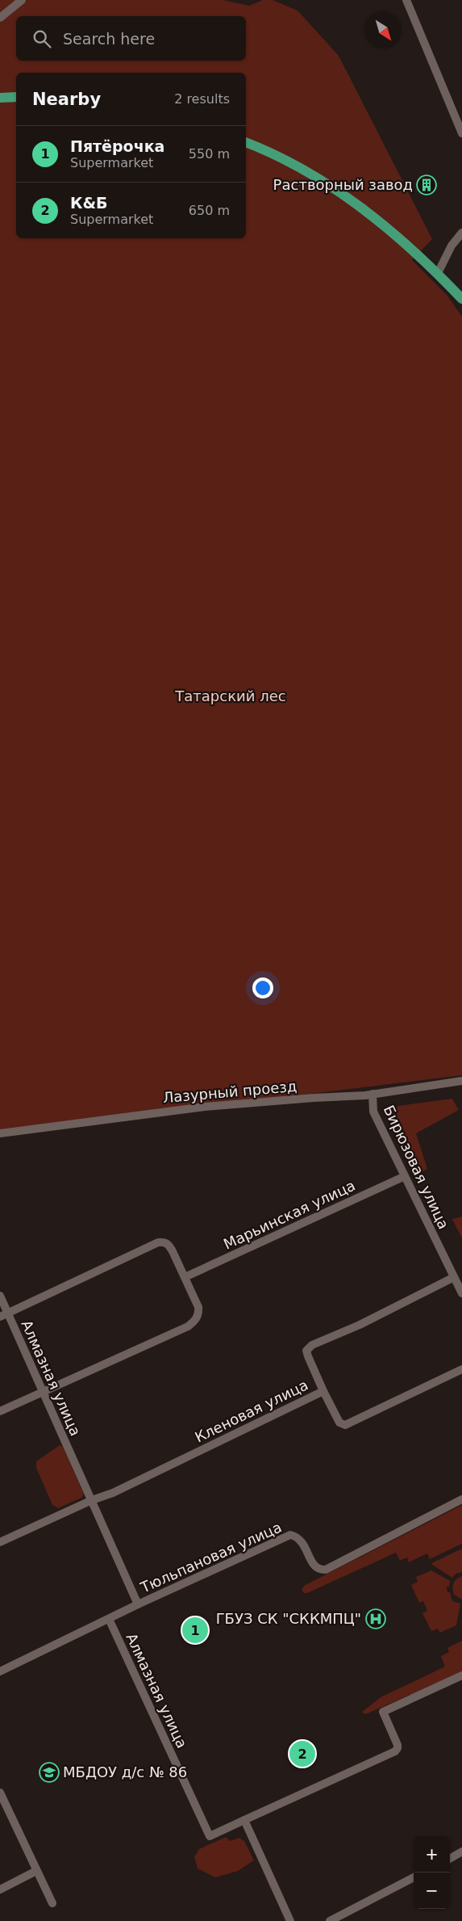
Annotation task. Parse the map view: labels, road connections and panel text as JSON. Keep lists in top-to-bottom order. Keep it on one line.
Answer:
{"streets":{"street":["Лазурный проезд","Бирюзовая улица","Марьинская улица","Алмазная улица","Кленовая улица","Тюльпановая улица"]},"crossings":[["Лазурный проезд","Бирюзовая улица"],["Бирюзовая улица","Марьинская улица"],["Бирюзовая улица","Кленовая улица"],["Алмазная улица","Кленовая улица"],["Алмазная улица","Тюльпановая улица"]],"parks":["Татарский лес"],"places":{"building":["Растворный завод"],"hospital":["ГБУЗ СК \"СККМПЦ\""],"school or university":["МБДОУ д/с № 86"]},"north":"bottom right","page":{"search":"Search here","heading":["Nearby","2 results"],"list":[{"mark":"1","name":"Пятёрочка","note":"Supermarket","value":"550 m"},{"mark":"2","name":"К&Б","note":"Supermarket","value":"650 m"}],"pins":["1","2"],"map_buttons":["+","−"]}}
